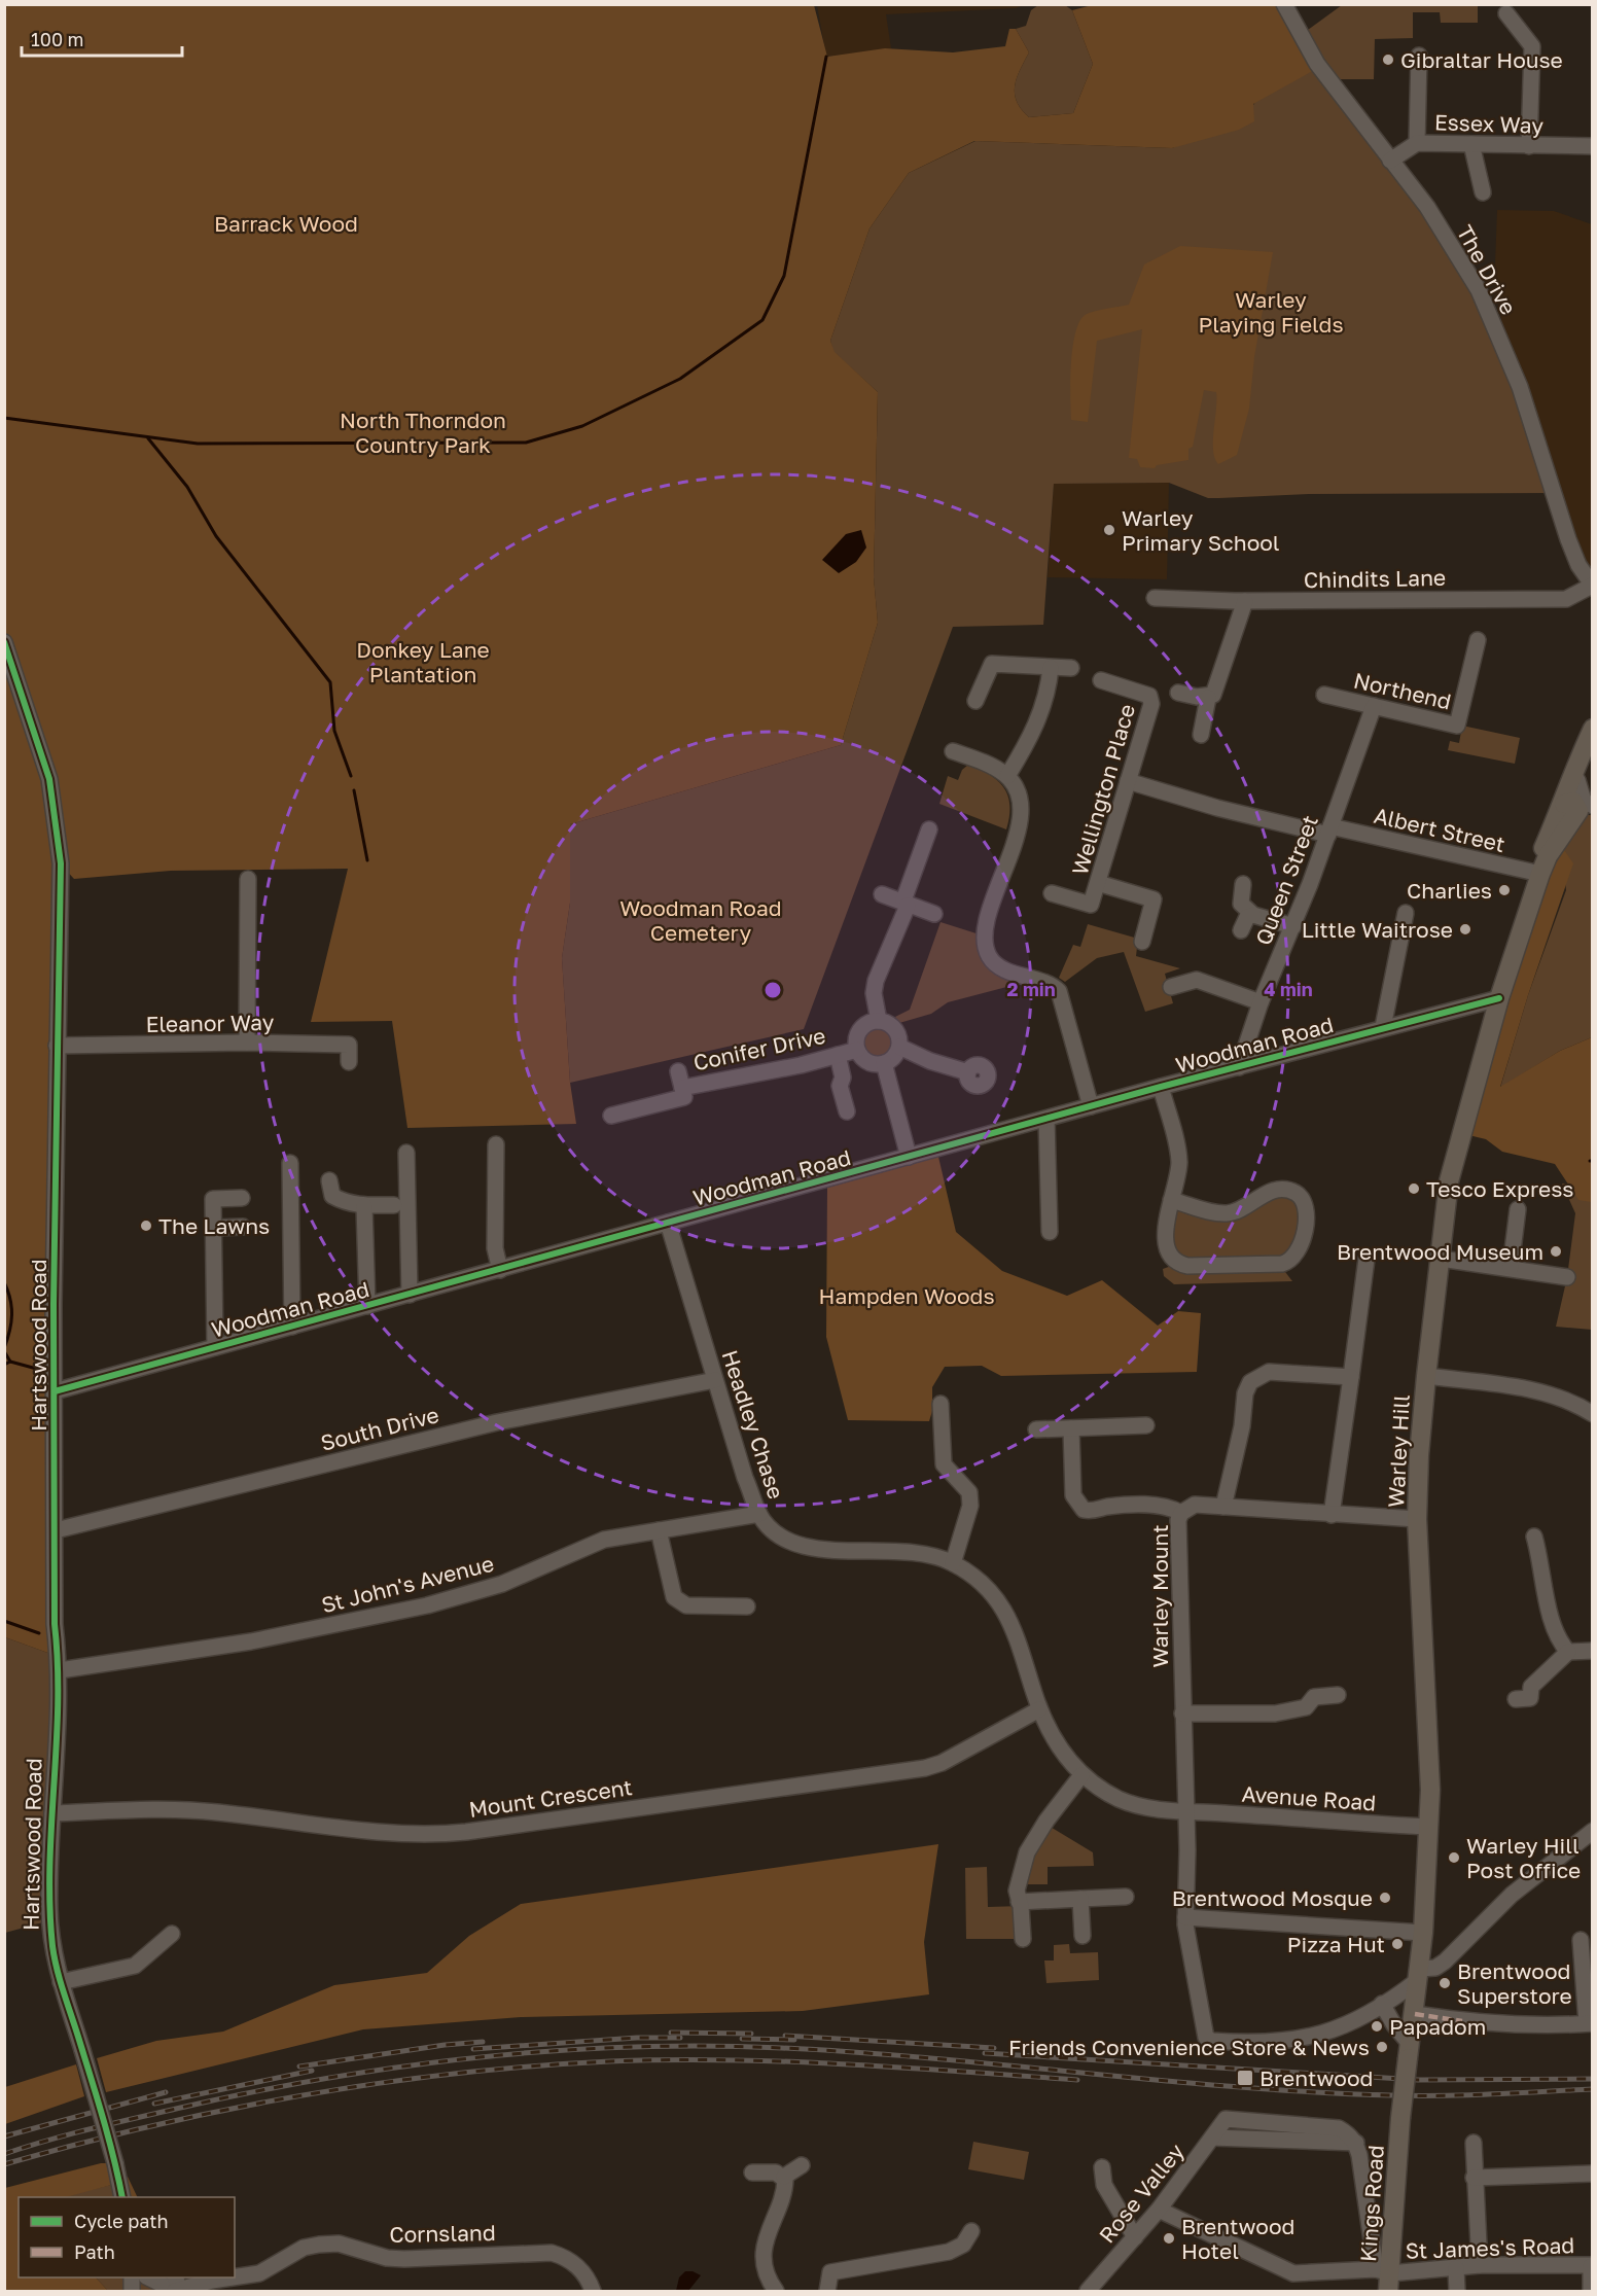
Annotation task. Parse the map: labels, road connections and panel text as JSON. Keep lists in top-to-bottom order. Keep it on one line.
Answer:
{"streets":{"main road":["Warley Hill","Kings Road"],"street":["Essex Way","The Drive","Chindits Lane","Northend","Wellington Place","Albert Street","Queen Street","Eleanor Way","Woodman Road","Conifer Drive","Hartswood Road","Headley Chase","South Drive","St John's Avenue","Warley Mount","Mount Crescent","Avenue Road","Rose Valley","Cornsland","St James's Road"]},"crossings":[["Essex Way","The Drive"],["The Drive","Chindits Lane"],["Northend","Queen Street"],["Wellington Place","Albert Street"],["Albert Street","Queen Street"],["Albert Street","Warley Hill"],["Queen Street","Woodman Road"],["Eleanor Way","Hartswood Road"],["Woodman Road","Hartswood Road"],["Woodman Road","Headley Chase"],["Woodman Road","Warley Hill"],["Hartswood Road","South Drive"],["Hartswood Road","St John's Avenue"],["Hartswood Road","Mount Crescent"],["Headley Chase","South Drive"],["Headley Chase","St John's Avenue"],["Headley Chase","Warley Mount"],["Headley Chase","Mount Crescent"],["Headley Chase","Avenue Road"],["Warley Hill","Warley Mount"],["Warley Hill","Avenue Road"],["Warley Hill","Kings Road"],["Warley Mount","Avenue Road"],["Rose Valley","St James's Road"],["Kings Road","St James's Road"]],"parks":["Barrack Wood","Warley Playing Fields","North Thorndon Country Park","Donkey Lane Plantation","Woodman Road Cemetery","Hampden Woods"],"places":{"other":["Gibraltar House","Warley Primary School","Charlies","Little Waitrose","Tesco Express","The Lawns","Brentwood Museum","Warley Hill Post Office","Brentwood Mosque","Pizza Hut","Brentwood Superstore","Papadom","Friends Convenience Store & News","Brentwood Hotel"],"transit":["Brentwood"]},"legend":["Cycle path","Path"],"scale_bar":"100 m","rings":["2 min","4 min"]}
